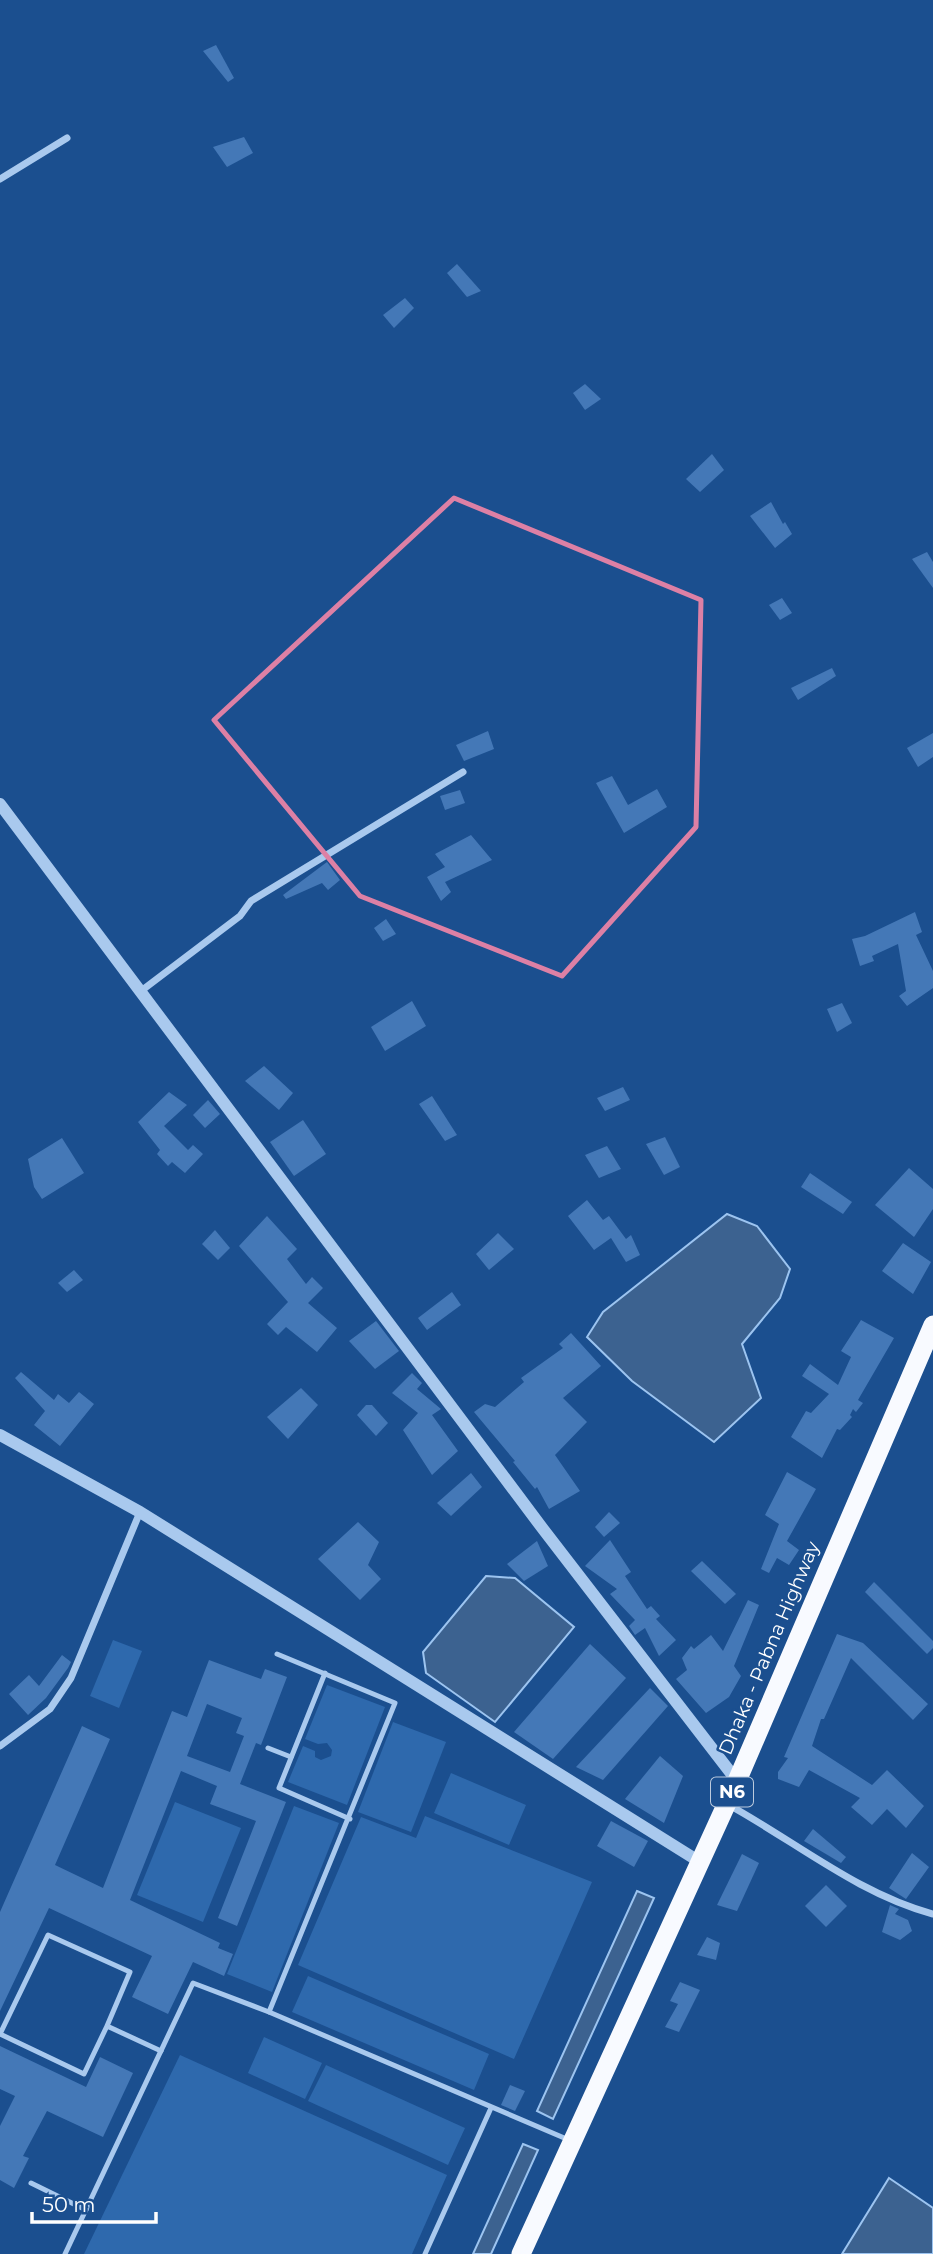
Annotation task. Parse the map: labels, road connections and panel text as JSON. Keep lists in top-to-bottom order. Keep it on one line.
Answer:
{"streets":{"highway":["Dhaka - Pabna Highway","N6"]},"scale_bar":"50 m"}
